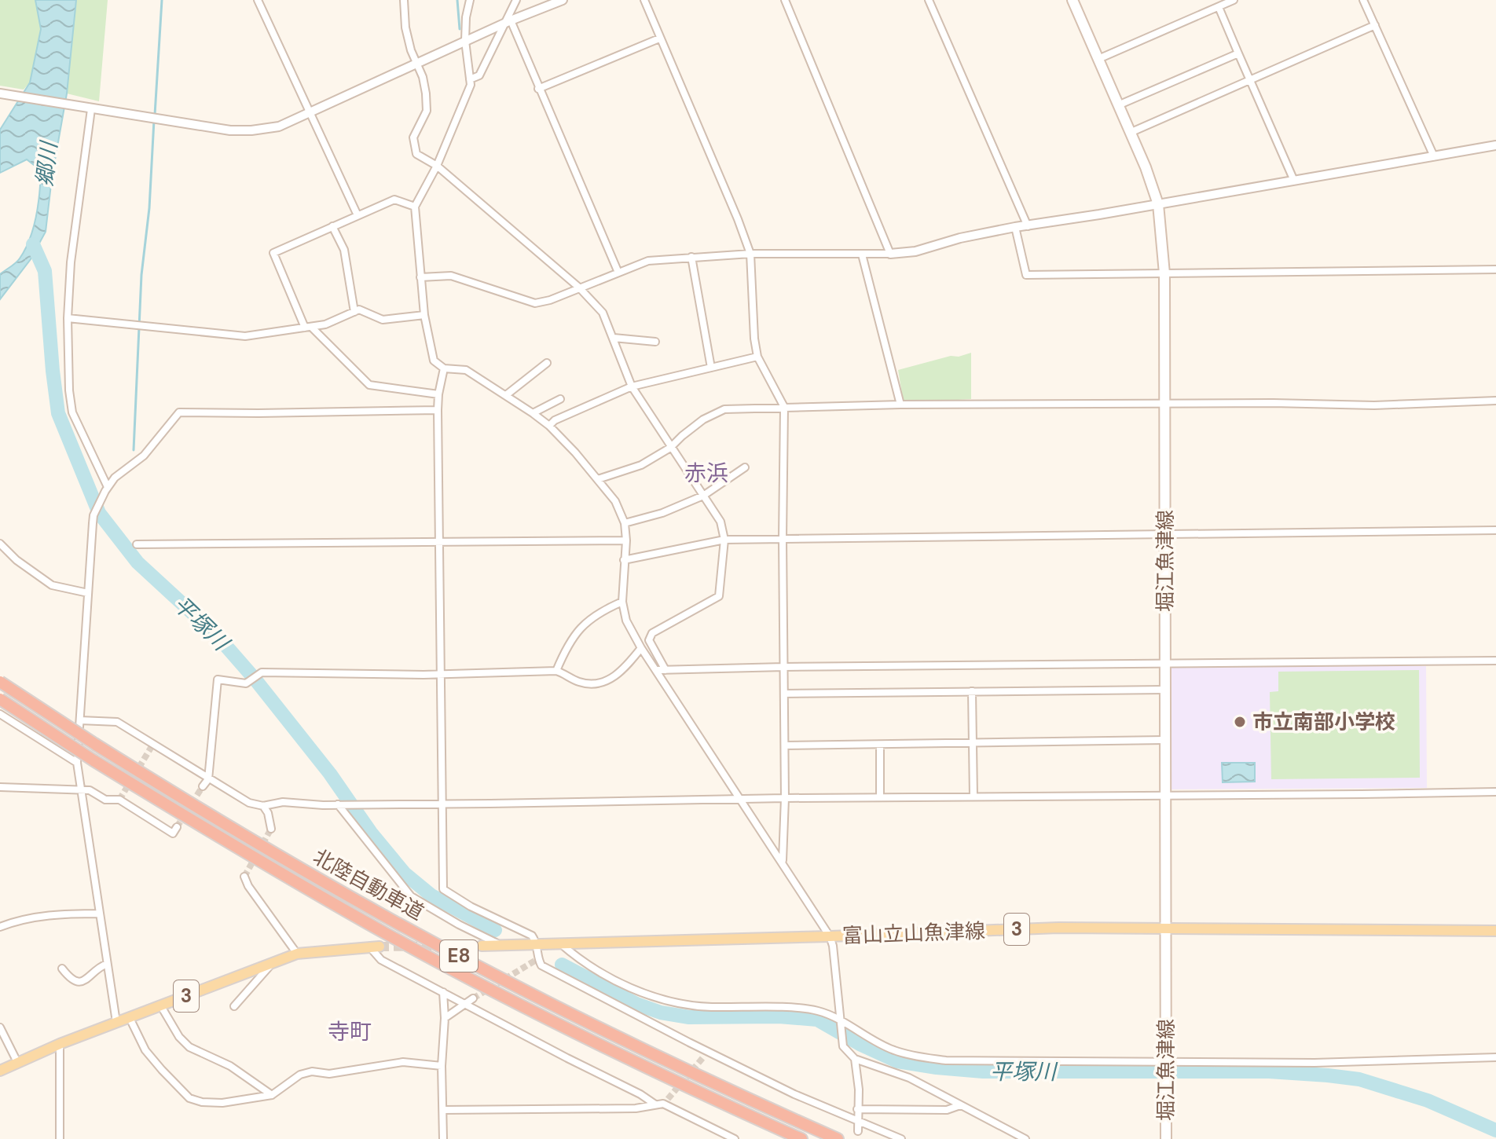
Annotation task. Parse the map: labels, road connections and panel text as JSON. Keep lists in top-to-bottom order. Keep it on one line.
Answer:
{"streets":{"highway":["北陸自動車道","E8"],"main road":["堀江魚津線","3","富山立山魚津線"]},"crossings":[["堀江魚津線","富山立山魚津線"]],"districts":["赤浜","寺町"],"water":["郷川","平塚川"],"places":["市立南部小学校"]}
